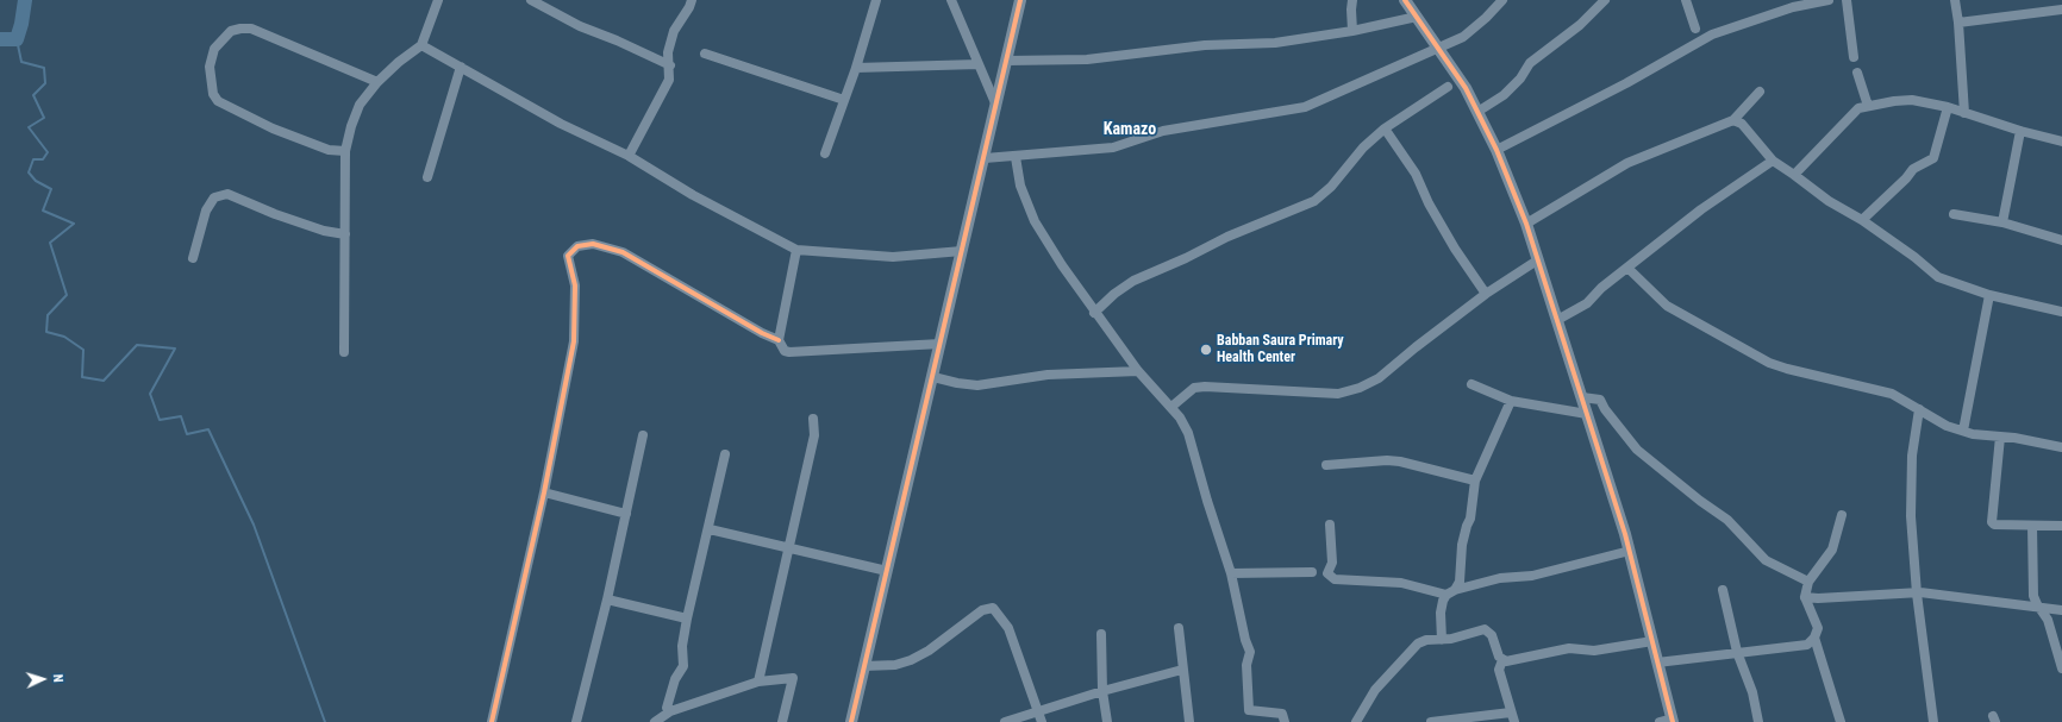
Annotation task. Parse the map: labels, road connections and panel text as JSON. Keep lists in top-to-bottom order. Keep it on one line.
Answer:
{"districts":["Kamazo"],"places":["Babban Saura Primary Health Center"],"north":"right"}
